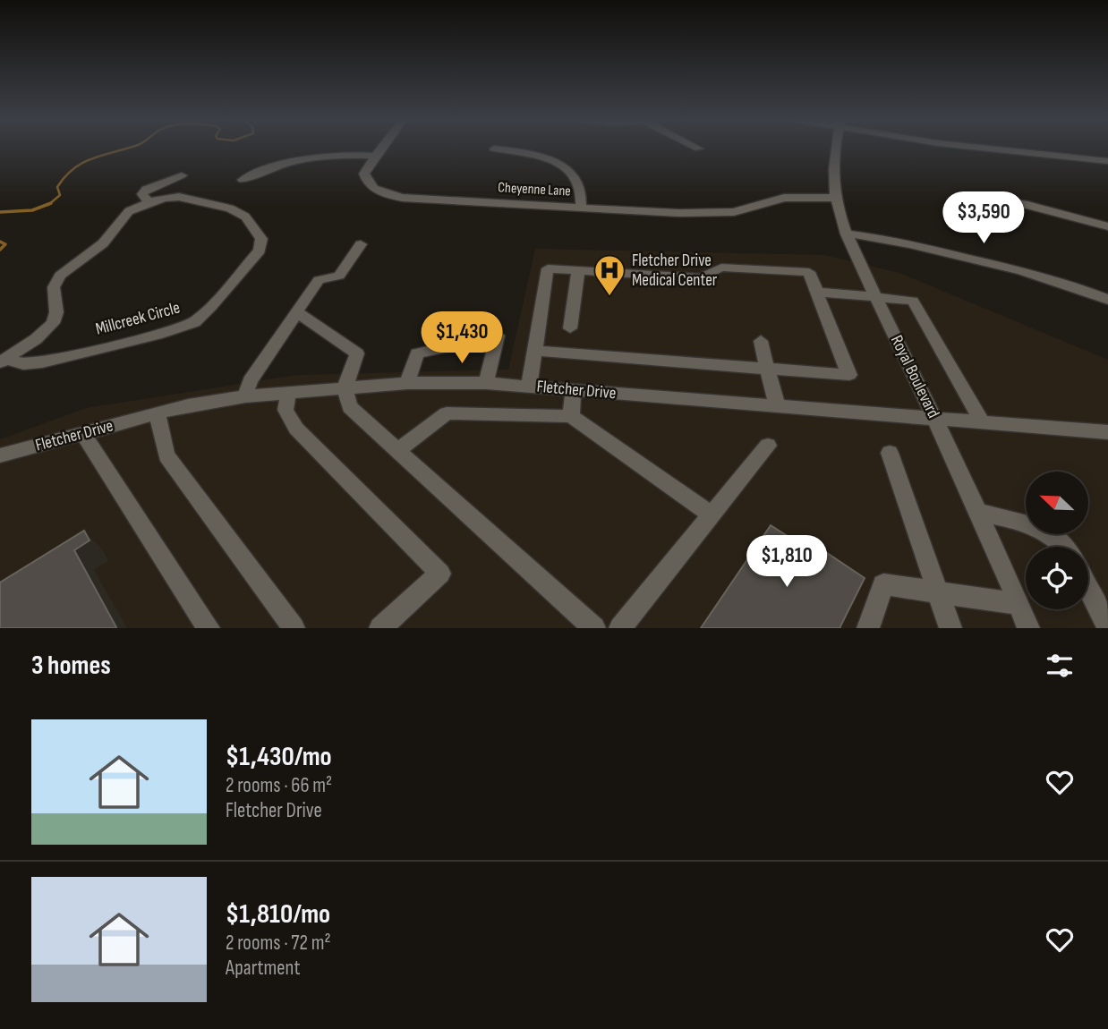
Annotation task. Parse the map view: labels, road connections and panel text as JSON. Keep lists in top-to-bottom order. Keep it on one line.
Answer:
{"streets":{"street":["Cheyenne Lane","Millcreek Circle","Royal Boulevard","Fletcher Drive"]},"crossings":[["Cheyenne Lane","Royal Boulevard"],["Royal Boulevard","Fletcher Drive"]],"places":{"hospital":["Fletcher Drive Medical Center"]},"north":"top left","page":{"price":["$3,590","$1,430","$1,810"],"heading":"3 homes","list":[{"name":"$1,430/mo","note":"2 rooms · 66 m² · Fletcher Drive"},{"name":"$1,810/mo","note":"2 rooms · 72 m² · Apartment"}]}}
